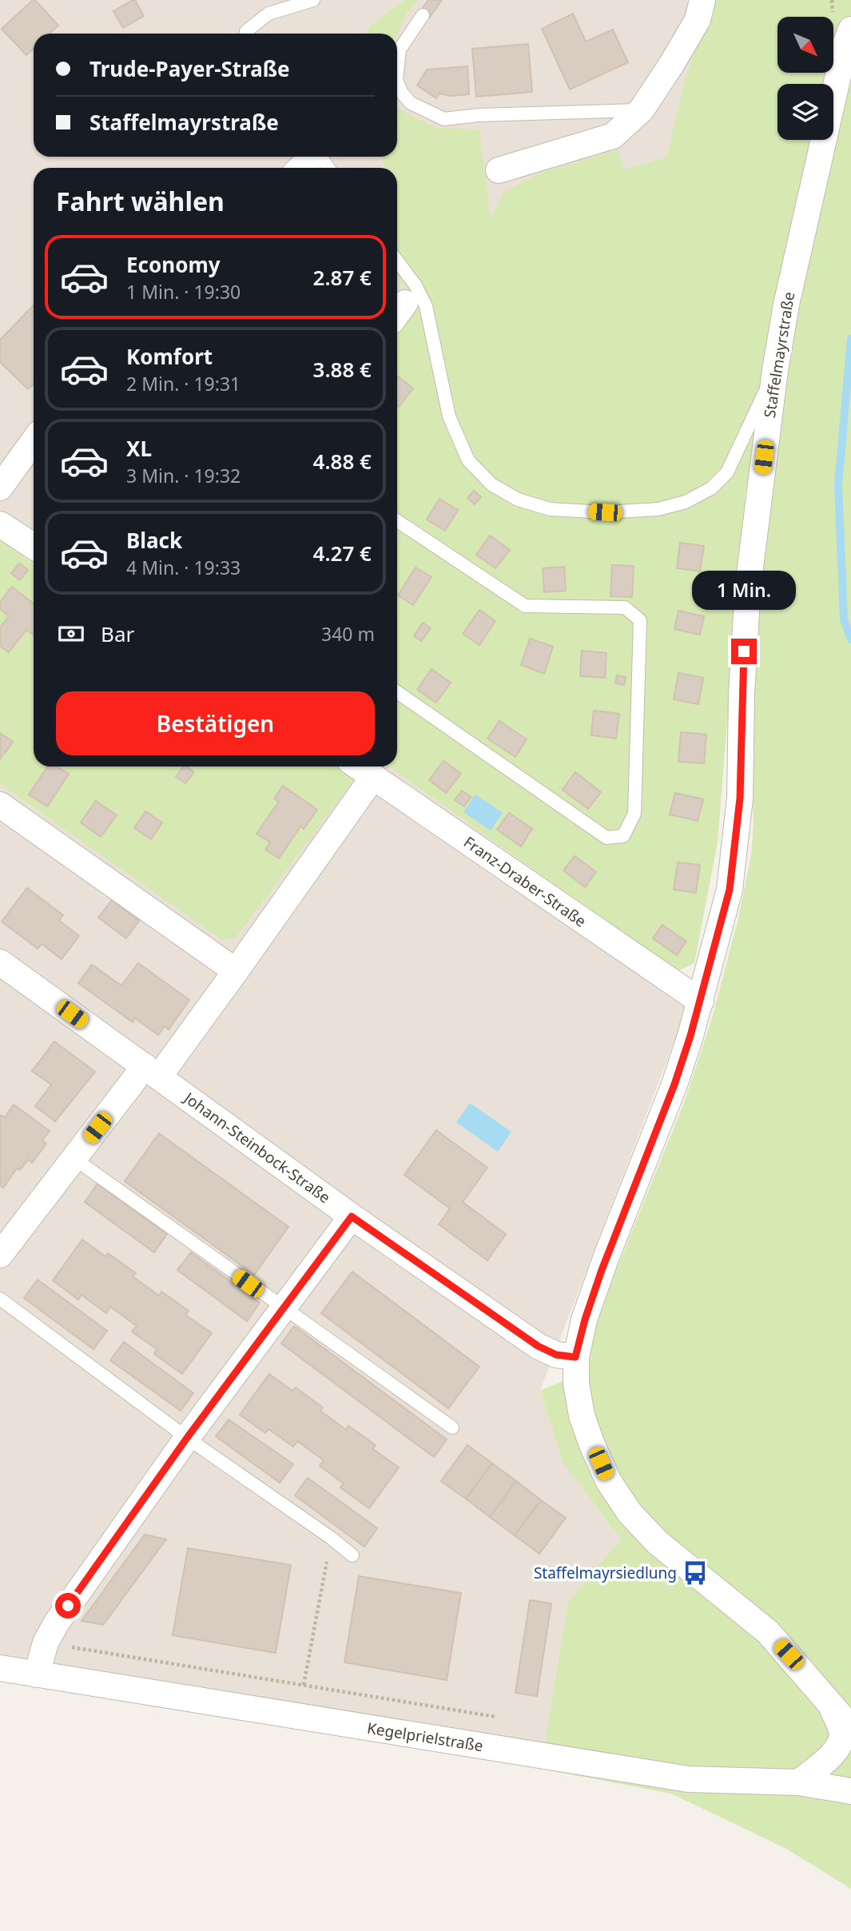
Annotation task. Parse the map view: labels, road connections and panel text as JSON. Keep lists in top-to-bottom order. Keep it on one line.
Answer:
{"streets":{"street":["Staffelmayrstraße","Franz-Draber-Straße","Johann-Steinbock-Straße","Kegelprielstraße"]},"crossings":[["Staffelmayrstraße","Franz-Draber-Straße"],["Staffelmayrstraße","Johann-Steinbock-Straße"]],"places":{"bus stop":["Staffelmayrsiedlung"]},"north":"bottom right","page":{"banner":["Trude-Payer-Straße","Staffelmayrstraße"],"heading":"Fahrt wählen","list":[{"name":"Economy","note":"1 Min. · 19:30","value":"2.87 €"},{"name":"Komfort","note":"2 Min. · 19:31","value":"3.88 €"},{"name":"XL","note":"3 Min. · 19:32","value":"4.88 €"},{"name":"Black","note":"4 Min. · 19:33","value":"4.27 €"}],"bubble":"1 Min.","pay":["Bar","340 m"],"buttons":"Bestätigen"}}
